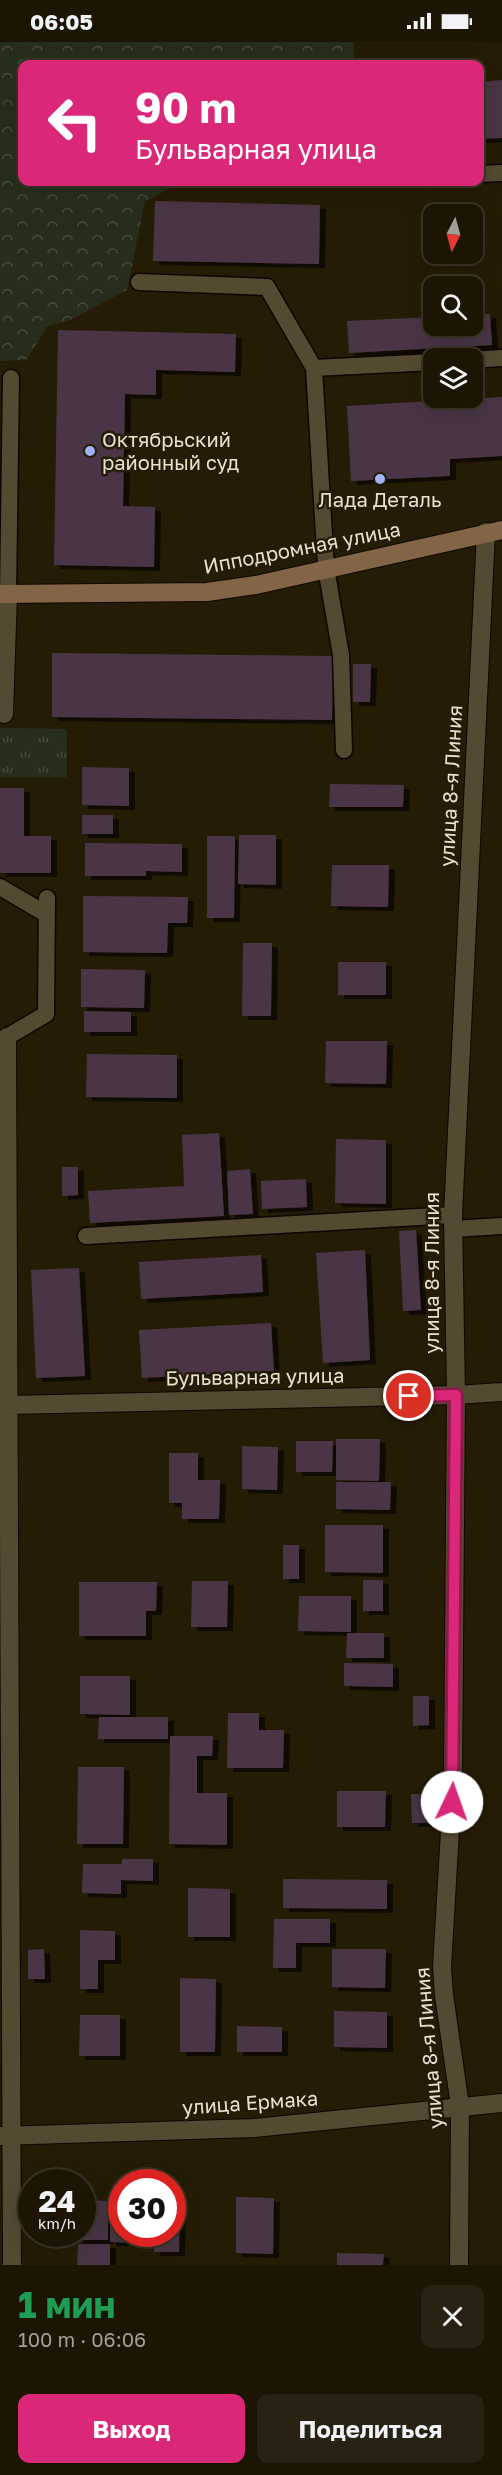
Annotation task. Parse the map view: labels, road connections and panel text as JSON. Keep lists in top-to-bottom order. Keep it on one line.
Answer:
{"streets":{"main road":["Ипподромная улица"],"street":["улица 8-я Линия","Бульварная улица","улица Ермака"]},"crossings":[["Ипподромная улица","улица 8-я Линия"],["улица 8-я Линия","Бульварная улица"],["улица 8-я Линия","улица Ермака"]],"places":["Октябрьский районный суд","Лада Деталь"],"north":"bottom","page":{"status":"06:05","turn":["90 m","Бульварная улица"],"speed":"24 km/h","limit":"30","heading":["1 мин","100 m · 06:06"],"buttons":["Выход","Поделиться"]}}
